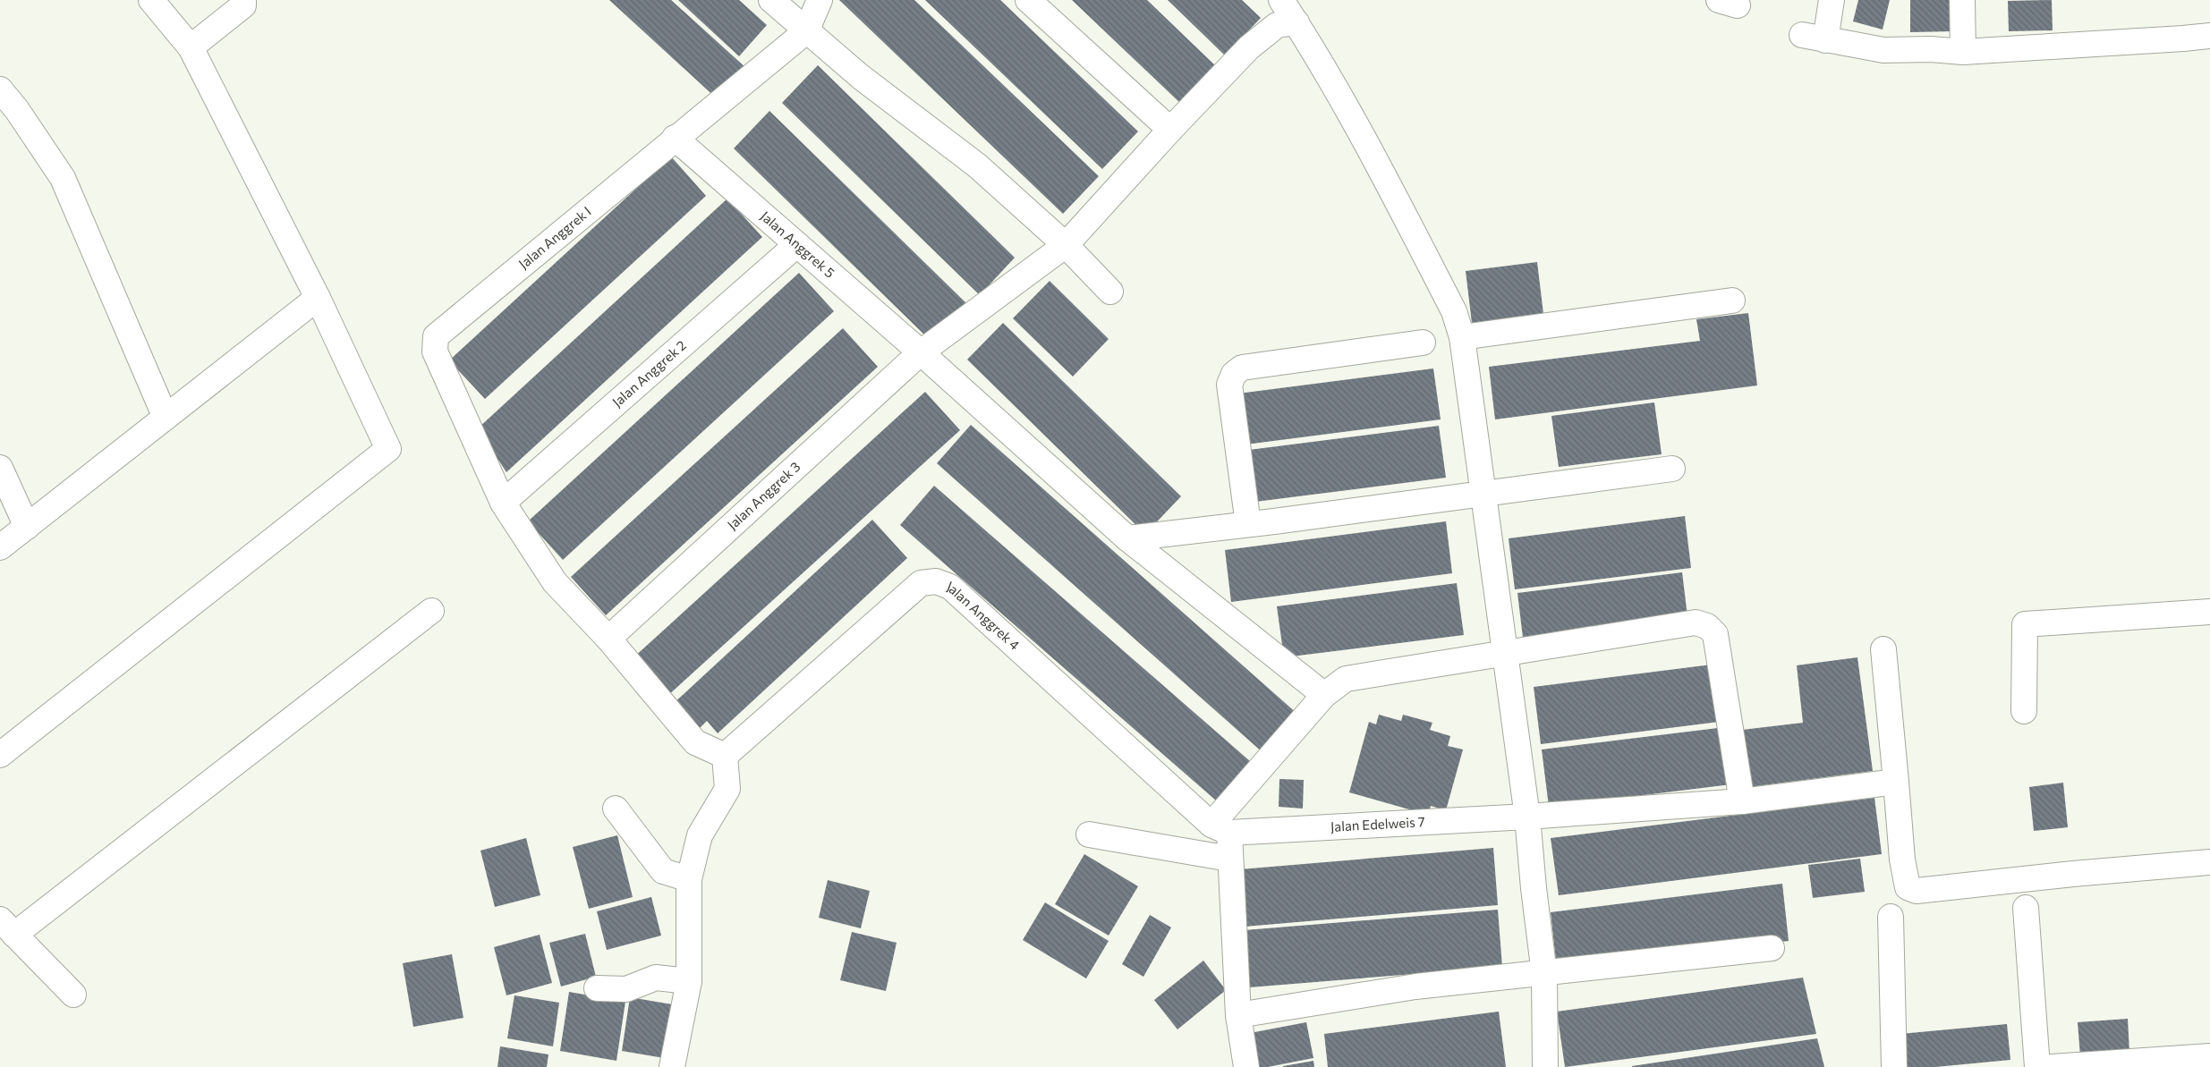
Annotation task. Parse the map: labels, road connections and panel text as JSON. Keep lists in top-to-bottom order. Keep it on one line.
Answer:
{"streets":{"street":["Jalan Anggrek I","Jalan Anggrek 5","Jalan Anggrek 2","Jalan Anggrek 3","Jalan Anggrek 4","Jalan Edelweis 7"]},"crossings":[["Jalan Anggrek I","Jalan Anggrek 5"],["Jalan Anggrek I","Jalan Anggrek 2"],["Jalan Anggrek 5","Jalan Anggrek 2"],["Jalan Anggrek 5","Jalan Anggrek 3"],["Jalan Anggrek 4","Jalan Edelweis 7"]]}
